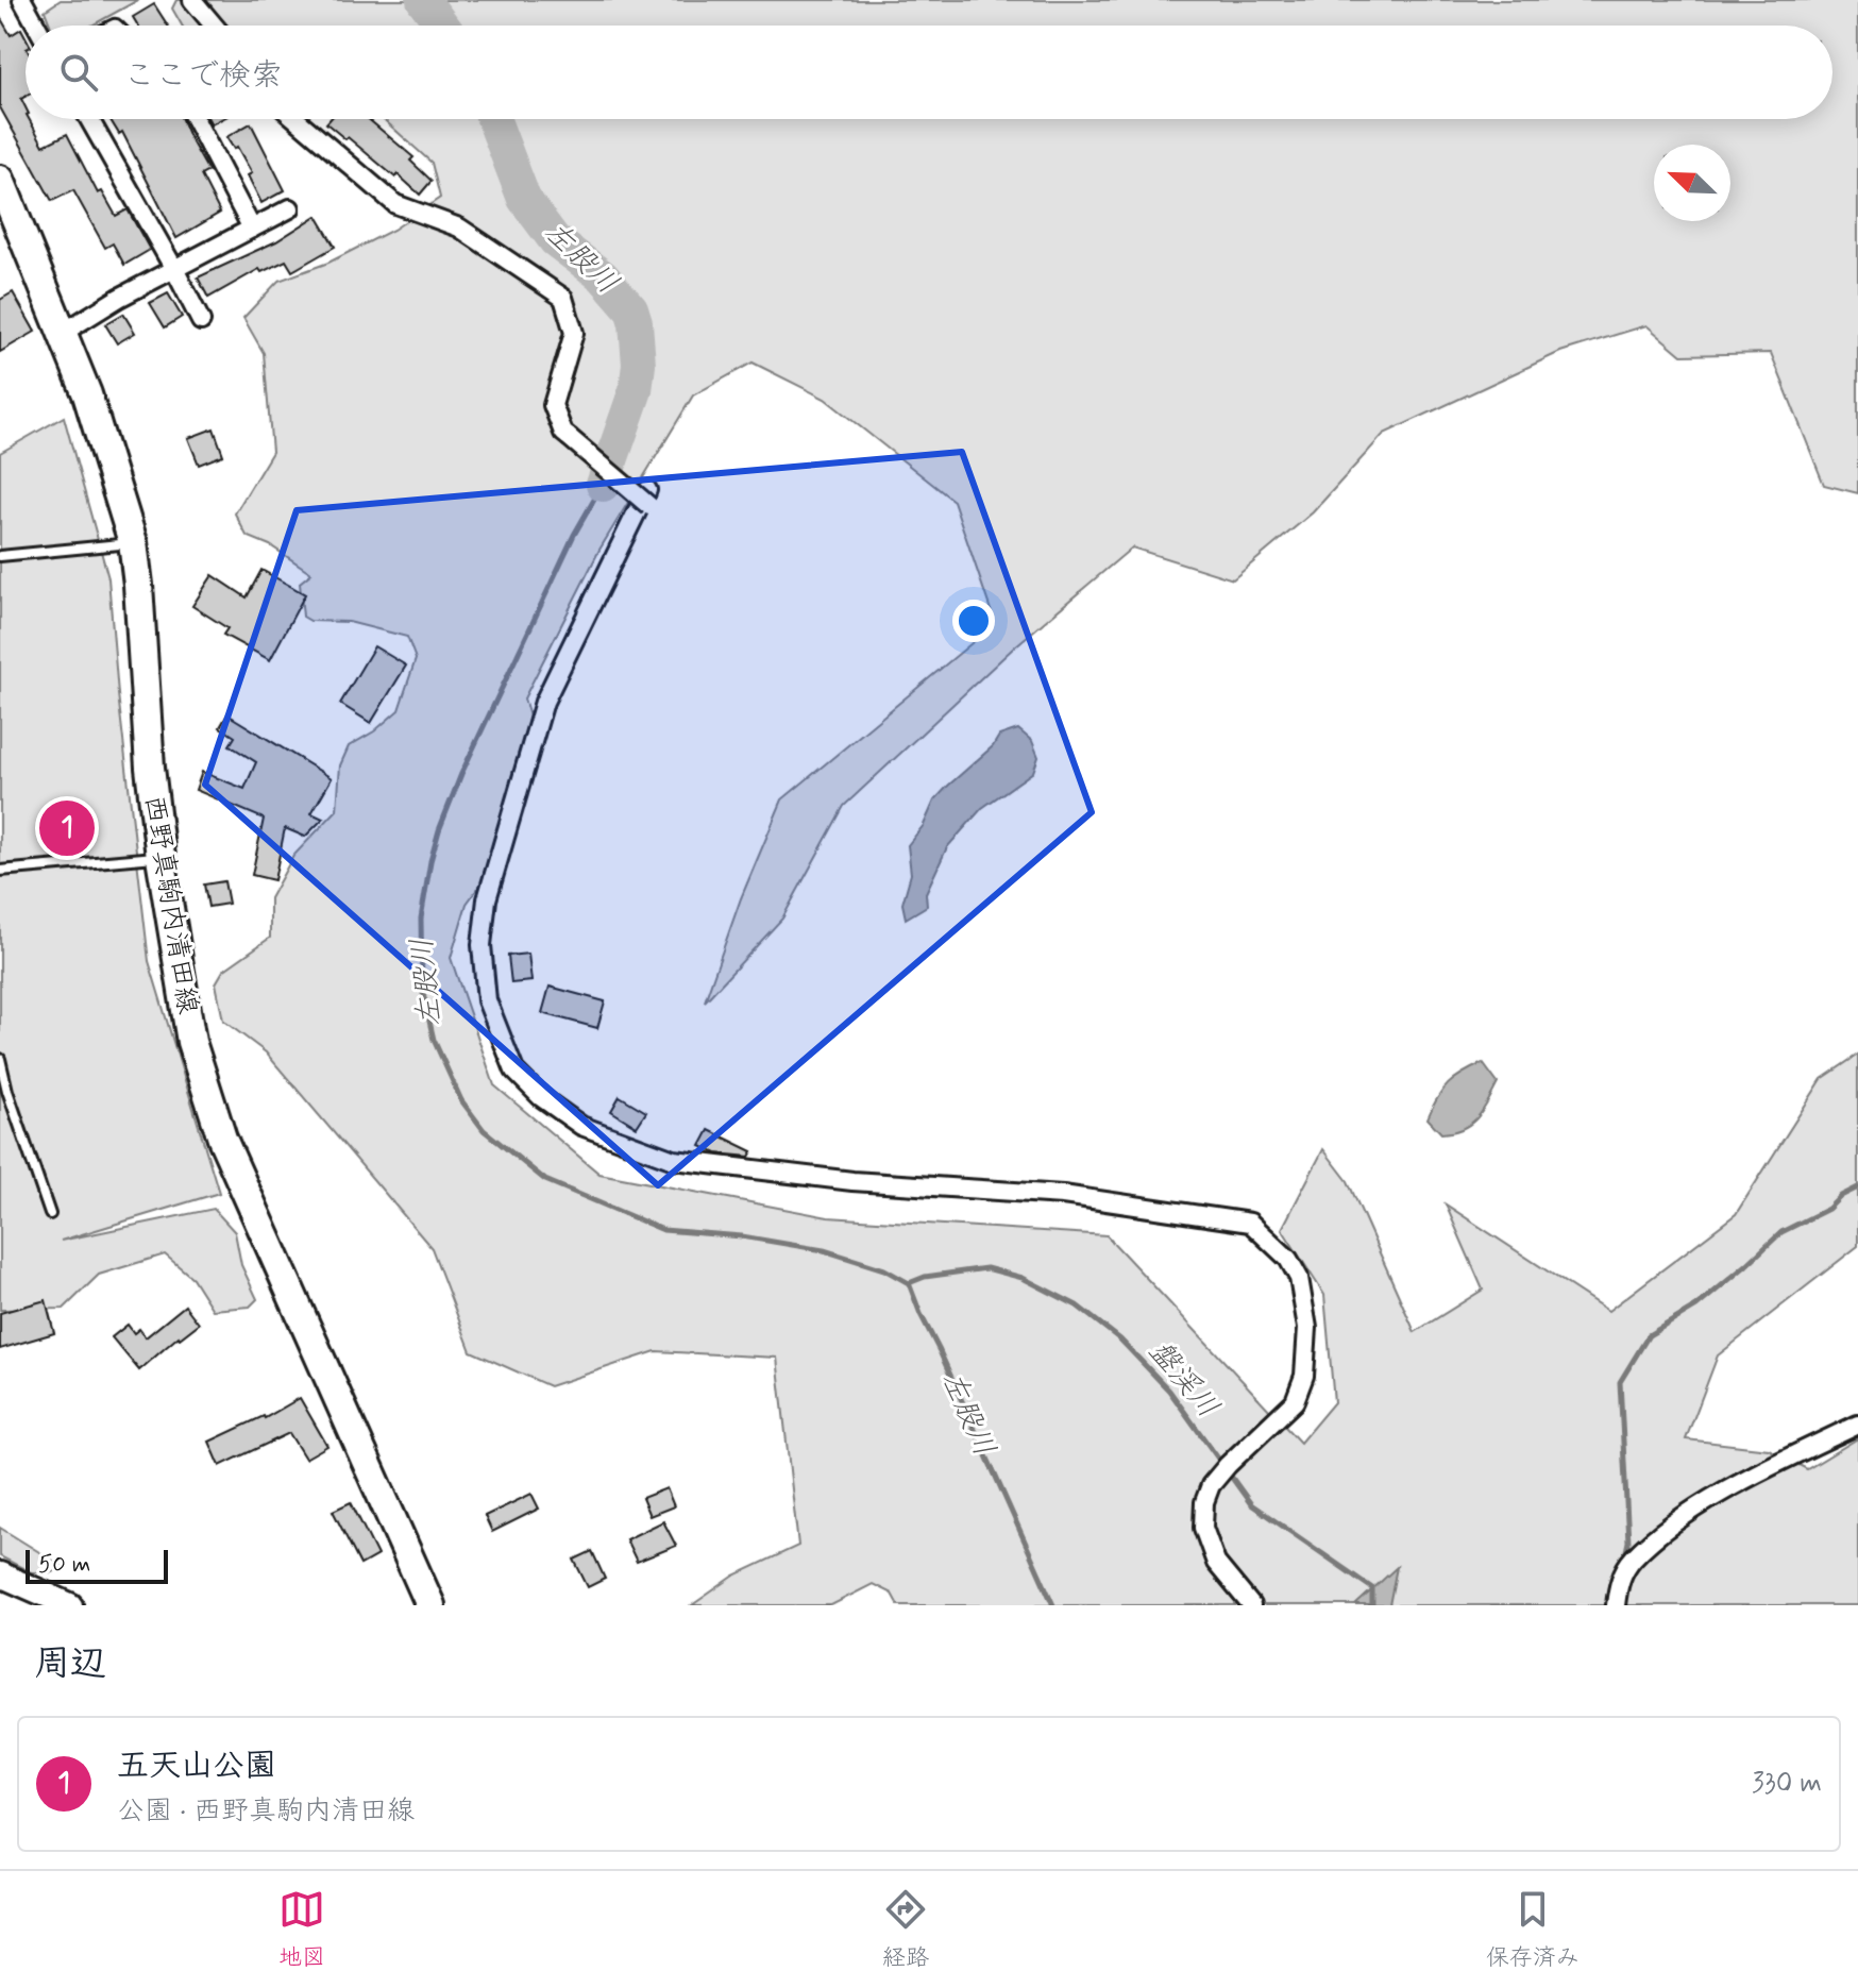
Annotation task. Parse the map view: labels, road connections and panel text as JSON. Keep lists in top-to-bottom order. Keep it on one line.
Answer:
{"streets":{"main road":["西野真駒内清田線"]},"water":["左股川","盤渓川"],"scale_bar":"50 m","north":"top left","page":{"search":"ここで検索","pins":"1","scale":"50 m","heading":"周辺","list":[{"mark":"1","name":"五天山公園","note":"公園 · 西野真駒内清田線","value":"330 m"}],"nav":["地図","経路","保存済み"]}}
